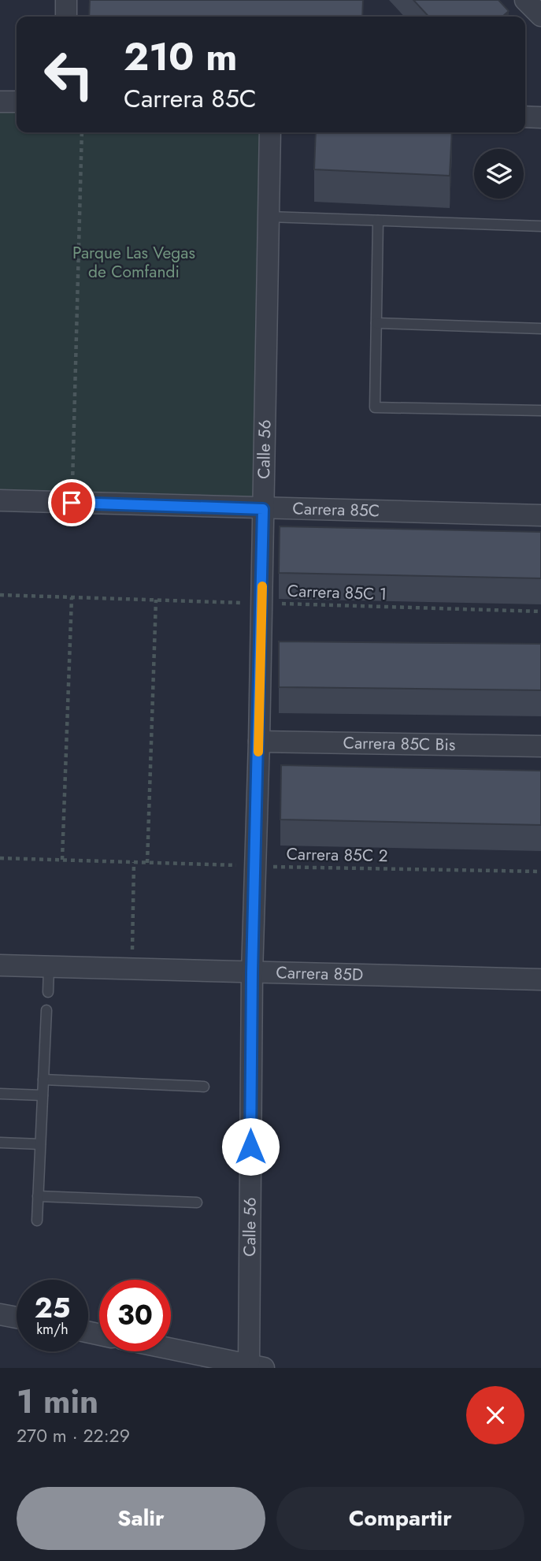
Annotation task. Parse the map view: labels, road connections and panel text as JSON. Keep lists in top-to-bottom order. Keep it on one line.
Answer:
{"streets":{"street":["Calle 56","Carrera 85C","Carrera 85C Bis","Carrera 85D"],"path":["Carrera 85C 1","Carrera 85C 2"]},"crossings":[["Calle 56","Carrera 85C"],["Calle 56","Carrera 85C 1"],["Calle 56","Carrera 85C Bis"],["Calle 56","Carrera 85C 2"],["Calle 56","Carrera 85D"]],"parks":["Parque Las Vegas de Comfandi"],"page":{"turn":["210 m","Carrera 85C"],"speed":"25 km/h","limit":"30","heading":["1 min","270 m · 22:29"],"buttons":["Salir","Compartir"]}}
